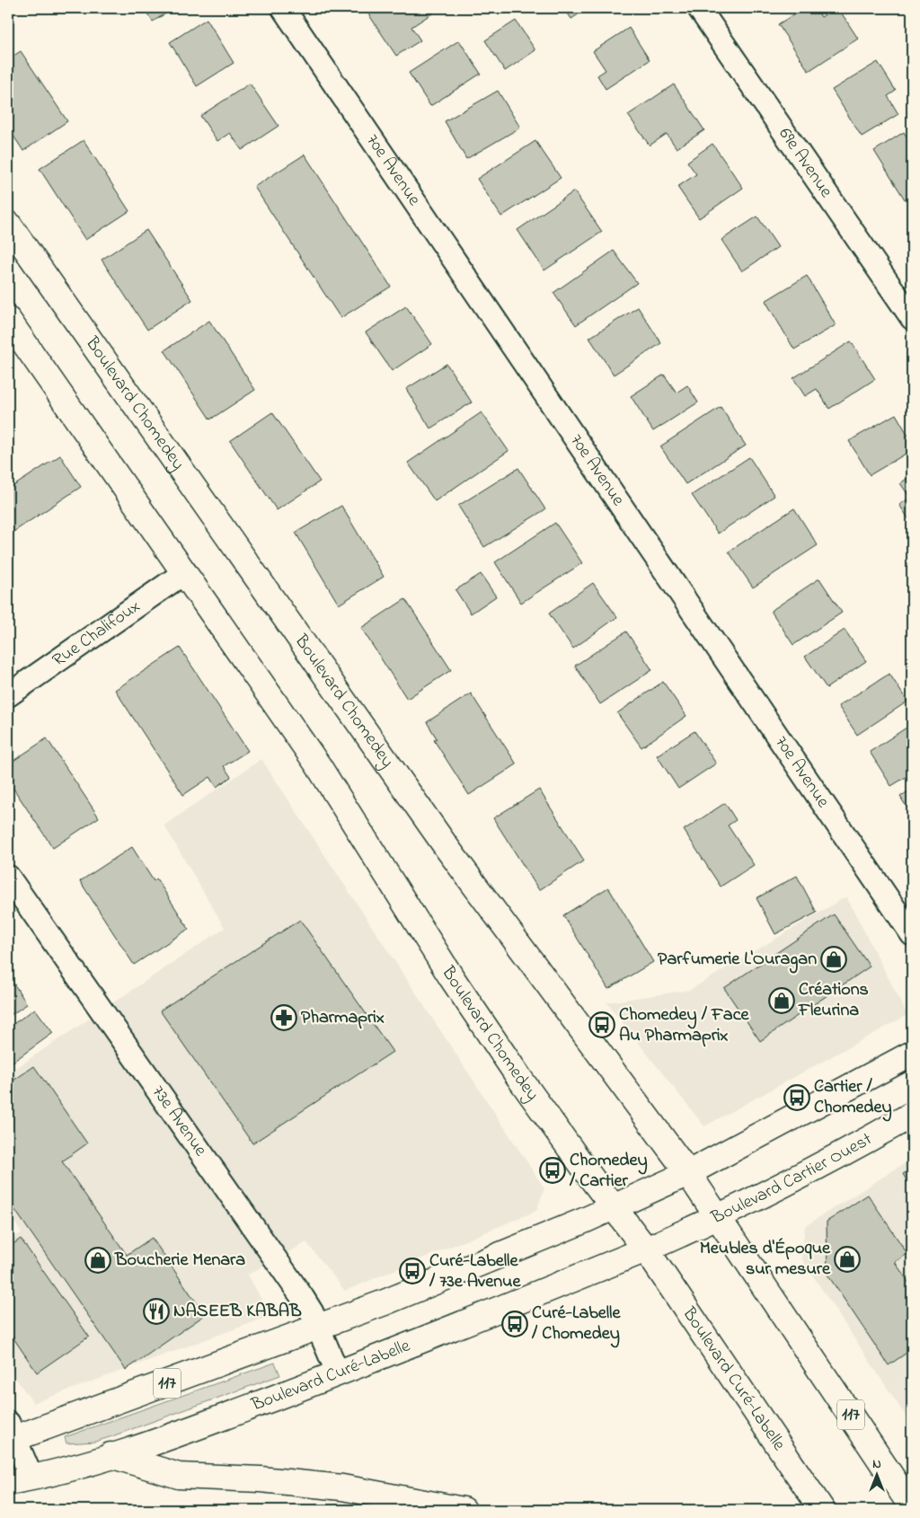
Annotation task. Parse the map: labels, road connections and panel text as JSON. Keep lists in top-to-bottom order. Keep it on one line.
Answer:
{"streets":{"street":["69e Avenue","70e Avenue","Boulevard Chomedey","Rue Chalifoux","73e Avenue","Boulevard Cartier Ouest","Boulevard Curé-Labelle","117"]},"crossings":[["Boulevard Chomedey","Rue Chalifoux"],["Boulevard Chomedey","Boulevard Curé-Labelle"],["Boulevard Chomedey","117"],["73e Avenue","Boulevard Curé-Labelle"],["73e Avenue","117"],["Boulevard Cartier Ouest","Boulevard Curé-Labelle"],["Boulevard Cartier Ouest","117"],["Boulevard Curé-Labelle","117"]],"places":{"shop":["Parfumerie L'Ouragan","Créations Fleurina","Meubles d'Époque sur mesure","Boucherie Menara"],"pharmacy":["Pharmaprix"],"bus stop":["Chomedey / Face Au Pharmaprix","Cartier / Chomedey","Chomedey / Cartier","Curé-Labelle / 73e Avenue","Curé-Labelle / Chomedey"],"restaurant":["NASEEB KABAB"]},"north":"top"}
